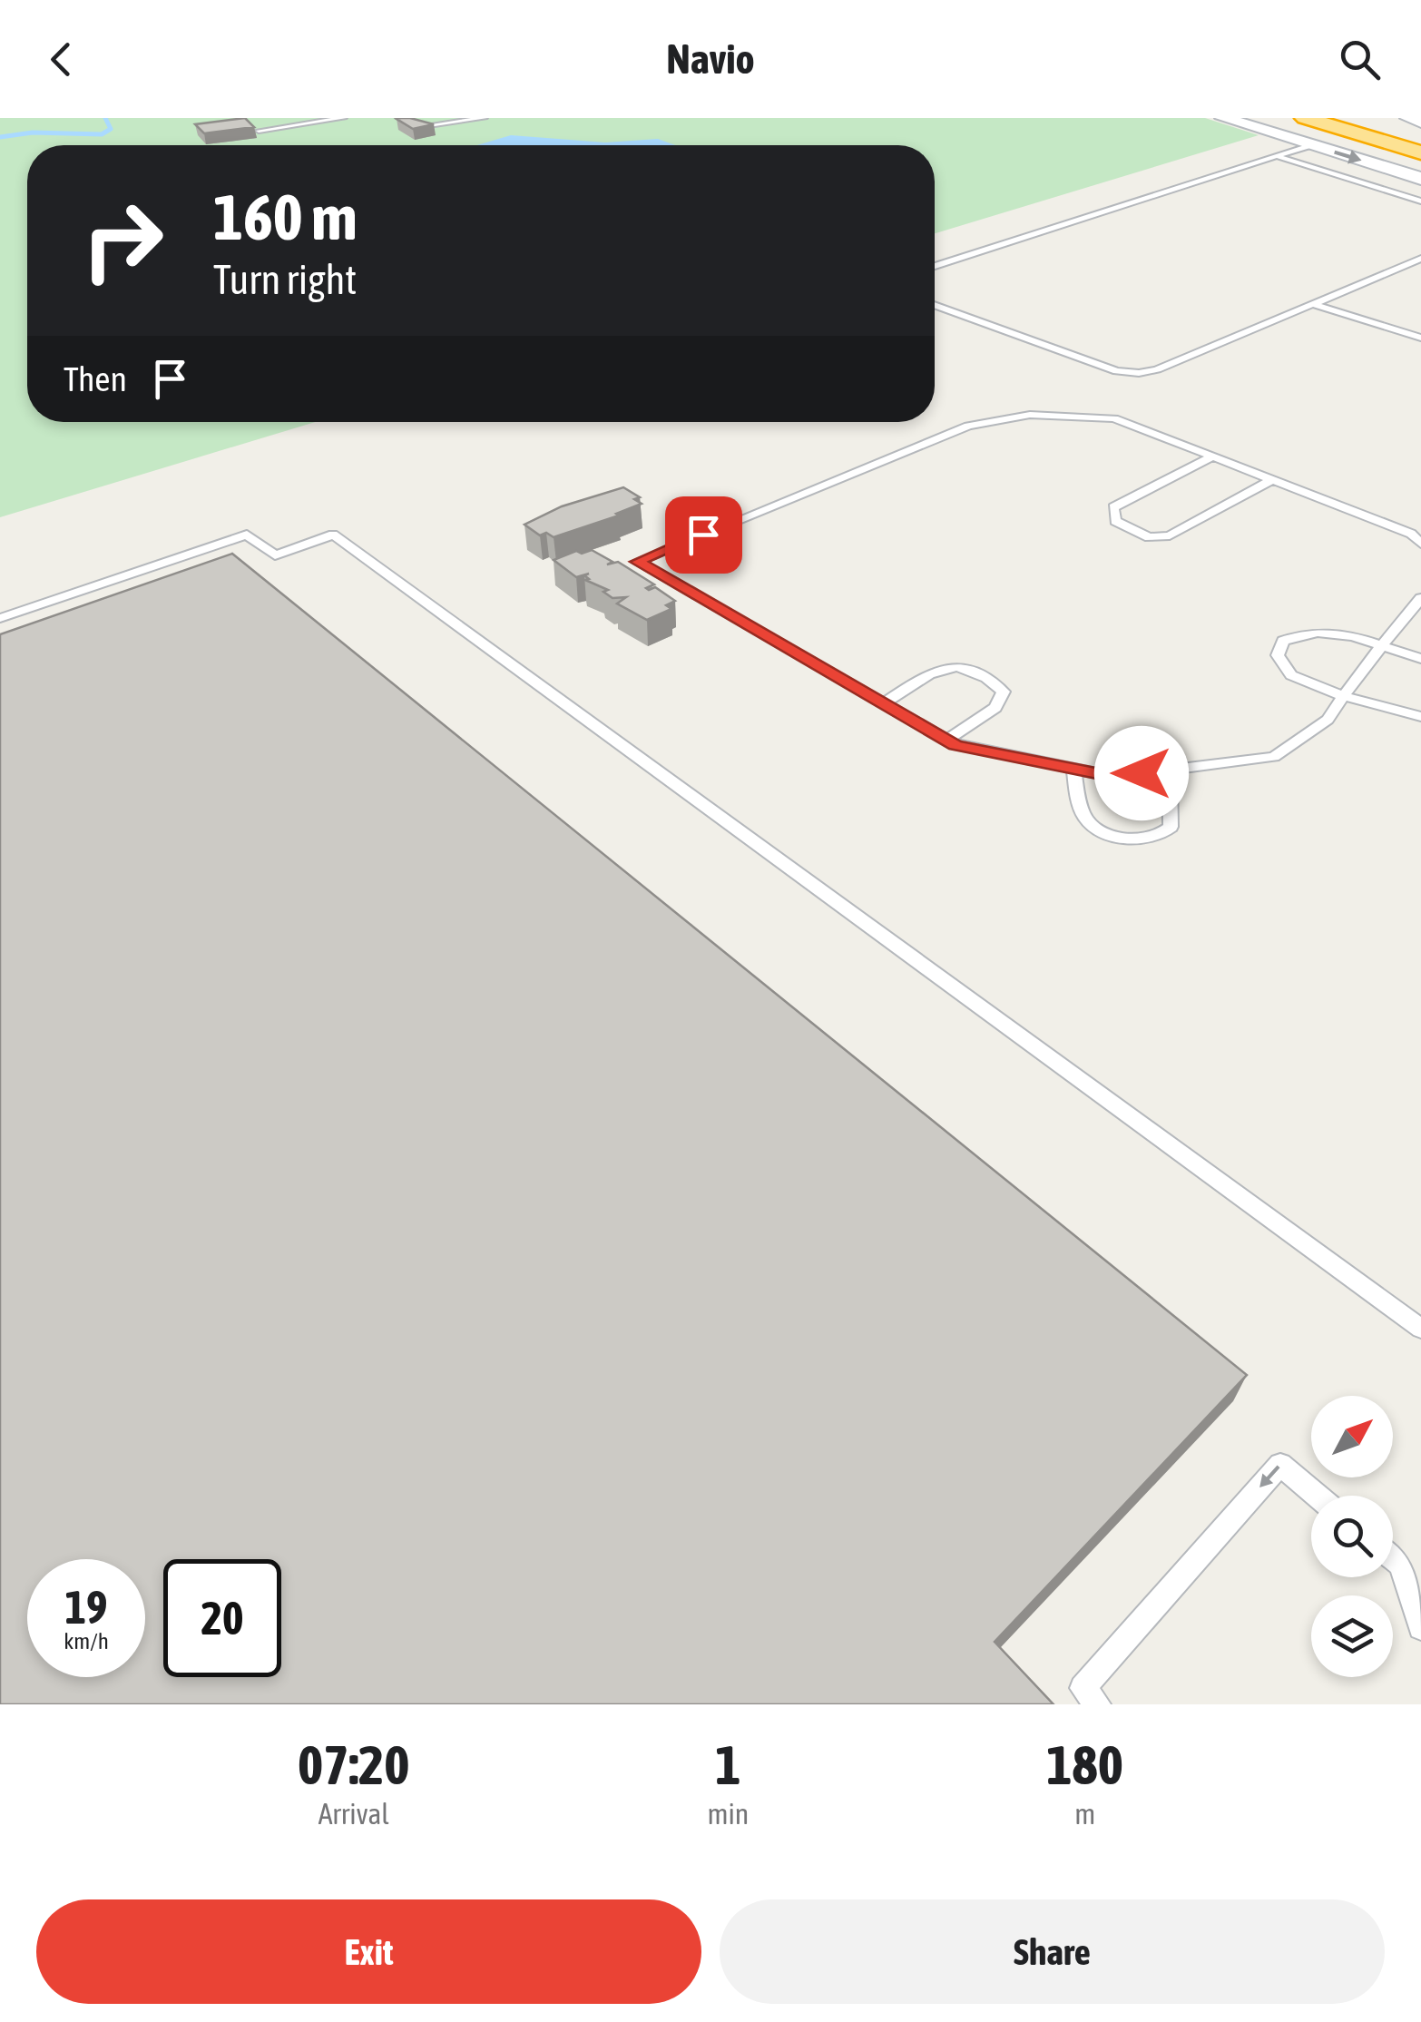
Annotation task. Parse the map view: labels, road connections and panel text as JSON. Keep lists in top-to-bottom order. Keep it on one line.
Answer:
{"north":"top right","page":{"header":"Navio","turn":["160 m","Turn right"],"then":"Then","speed":"19 km/h","limit":"20","eta":["07:20","Arrival","1","min","180","m"],"buttons":["Exit","Share"]}}
